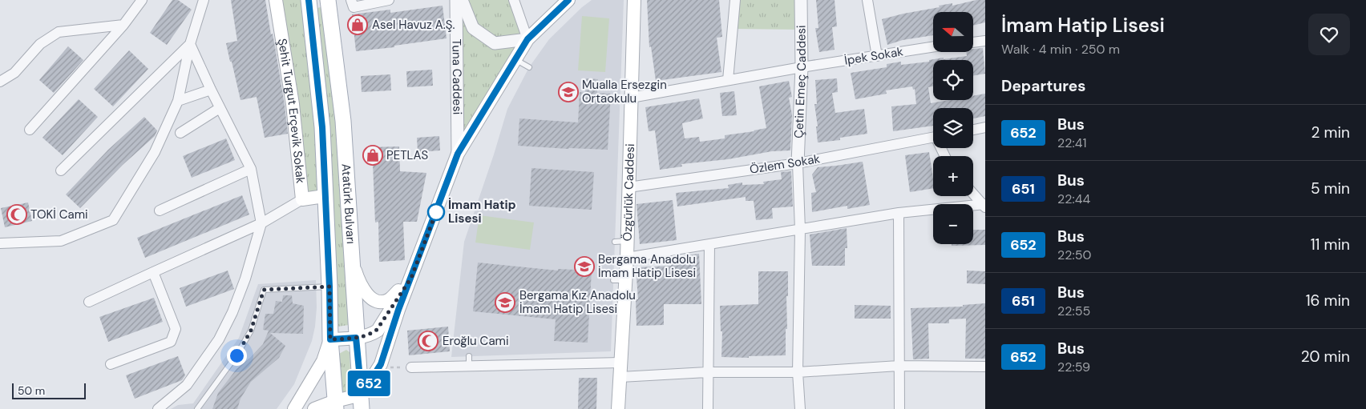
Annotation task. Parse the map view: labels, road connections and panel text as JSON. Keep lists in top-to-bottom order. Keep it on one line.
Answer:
{"streets":{"main road":["Tuna Caddesi","Şehit Turgut Erçevik Sokak","Özgürlük Caddesi","Atatürk Bulvarı"],"street":["İpek Sokak","Çetin Emeç Caddesi","Özlem Sokak"]},"crossings":[["İpek Sokak","Çetin Emeç Caddesi"],["İpek Sokak","Özgürlük Caddesi"],["Tuna Caddesi","Atatürk Bulvarı"],["Çetin Emeç Caddesi","Özlem Sokak"],["Şehit Turgut Erçevik Sokak","Atatürk Bulvarı"],["Özlem Sokak","Özgürlük Caddesi"]],"places":{"shop":["Asel Havuz A.Ş.","PETLAS"],"school or university":["Mualla Ersezgin Ortaokulu","Bergama Anadolu İmam Hatip Lisesi","Bergama Kız Anadolu İmam Hatip Lisesi"],"other":["İmam Hatip Lisesi"],"mosque":["TOKİ Cami","Eroğlu Cami"]},"lines":["bus line 652"],"scale_bar":"50 m","north":"left","page":{"on_map":"652","heading":[["İmam Hatip Lisesi","Walk · 4 min · 250 m"],"Departures"],"map_buttons":["+","−"],"list":[{"mark":"652","name":"Bus","note":"22:41","value":"2 min"},{"mark":"651","name":"Bus","note":"22:44","value":"5 min"},{"mark":"652","name":"Bus","note":"22:50","value":"11 min"},{"mark":"651","name":"Bus","note":"22:55","value":"16 min"},{"mark":"652","name":"Bus","note":"22:59","value":"20 min"}],"scale":"50 m"}}
